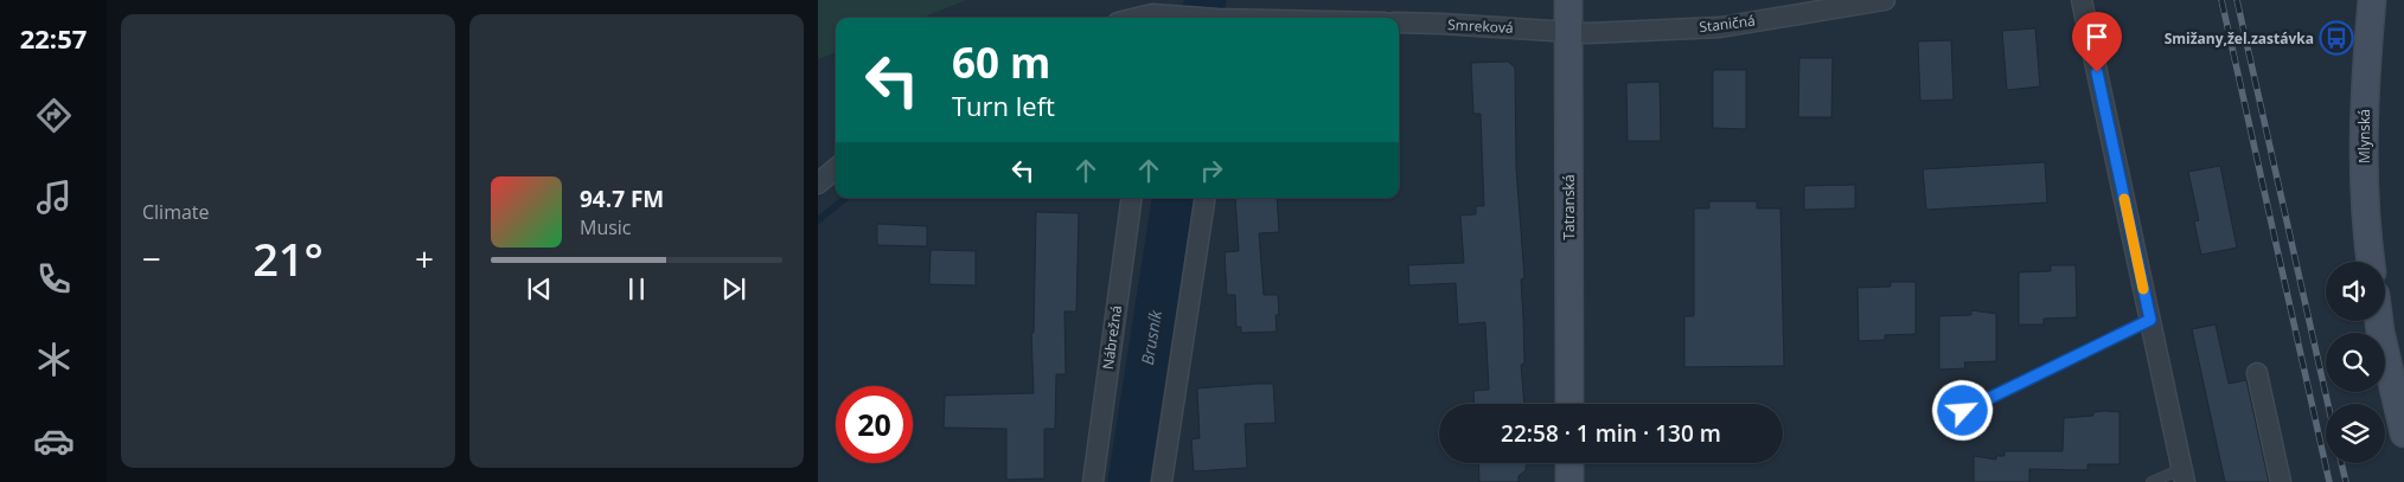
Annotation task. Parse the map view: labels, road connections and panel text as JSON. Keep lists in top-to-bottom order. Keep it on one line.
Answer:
{"streets":{"main road":["Mlynská","Tatranská"],"street":["Staničná","Smreková","Nábrežná"]},"crossings":[["Staničná","Smreková"],["Staničná","Tatranská"],["Smreková","Tatranská"]],"water":["Brusník"],"places":{"bus stop":["Smižany,žel.zastávka"]},"page":{"tabs":"22:57","tile":"Climate","turn":["60 m","Turn left"],"song":["94.7 FM","Music"],"heat":["−","21°","+"],"limit":"20","trip":"22:58 · 1 min · 130 m"}}
